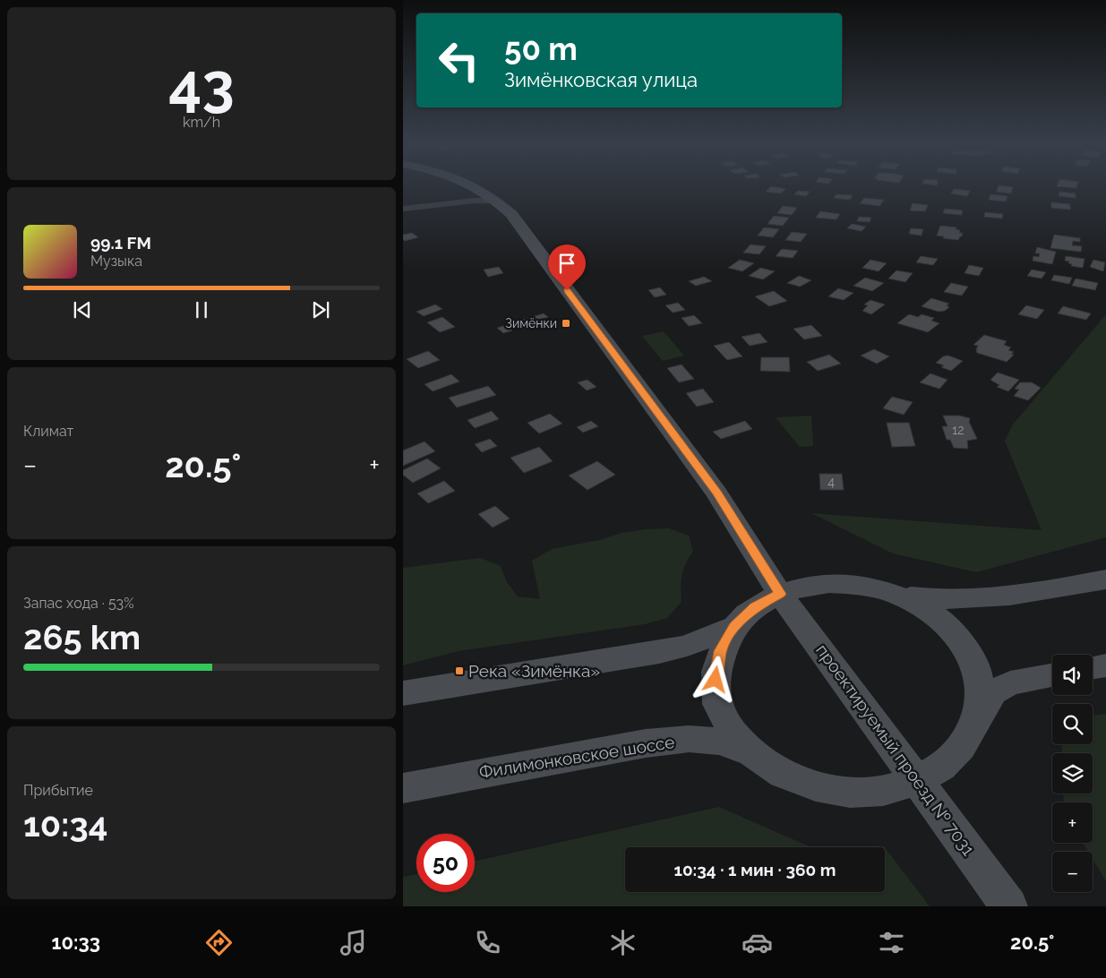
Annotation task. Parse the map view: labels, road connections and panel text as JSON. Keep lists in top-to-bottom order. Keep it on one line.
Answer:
{"streets":{"main road":["проектируемый проезд № 7031","Филимонковское шоссе"]},"crossings":[["проектируемый проезд № 7031","Филимонковское шоссе"]],"places":{"transit":["Зимёнки","Река «Зимёнка»"]},"house_numbers":["12","4"],"page":{"tile":[["43","km/h"],"Климат",["Запас хода · 53%","265 km"],["Прибытие","10:34"]],"turn":["50 m","Зимёнковская улица"],"song":["99.1 FM","Музыка"],"heat":["−","20.5°","+"],"map_buttons":["+","−"],"limit":"50","trip":"10:34 · 1 мин · 360 m","tabs":["10:33","20.5°"]}}
